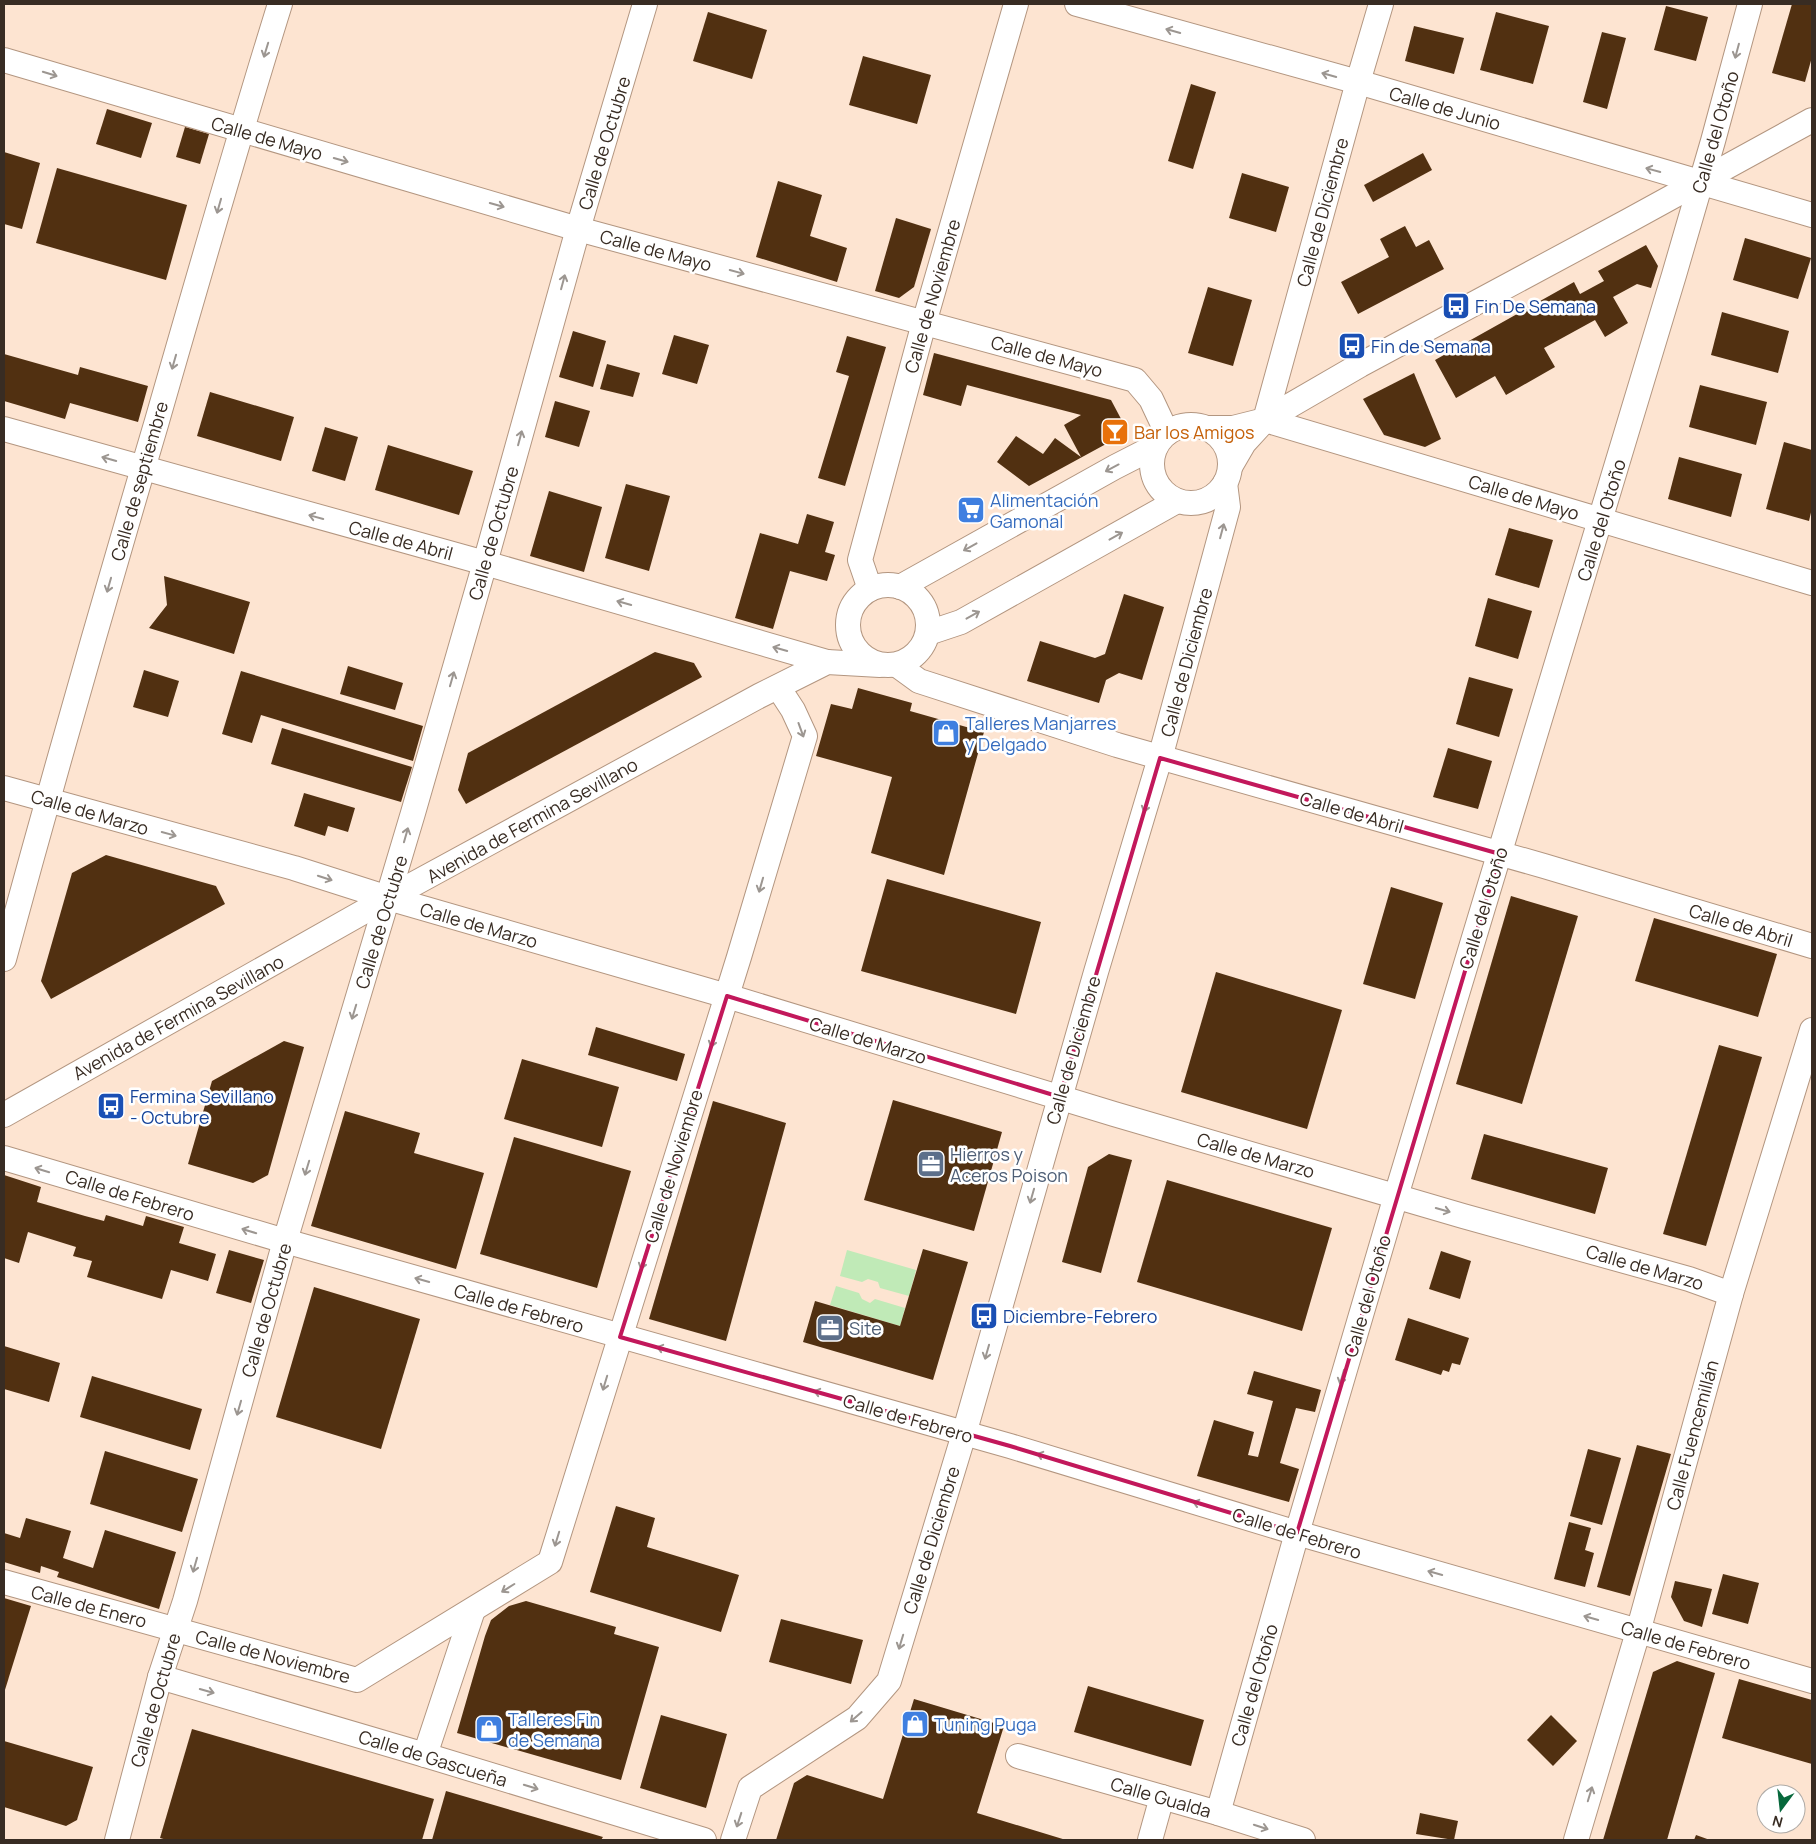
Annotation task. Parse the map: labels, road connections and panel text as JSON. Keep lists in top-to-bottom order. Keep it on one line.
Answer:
{"streets":{"street":["Calle de Junio","Calle del Otoño","Calle de Mayo","Calle de Octubre","Calle de Diciembre","Calle de Noviembre","Calle de septiembre","Calle de Abril","Calle de Marzo","Avenida de Fermina Sevillano","Calle de Febrero","Calle Fuencemillán","Calle de Enero","Calle de Gascueña","Calle Gualda"]},"crossings":[["Calle de Junio","Calle del Otoño"],["Calle de Junio","Calle de Diciembre"],["Calle del Otoño","Calle de Mayo"],["Calle del Otoño","Calle de Abril"],["Calle del Otoño","Calle de Marzo"],["Calle del Otoño","Calle de Febrero"],["Calle del Otoño","Calle Gualda"],["Calle de Mayo","Calle de Octubre"],["Calle de Mayo","Calle de Diciembre"],["Calle de Mayo","Calle de Noviembre"],["Calle de Mayo","Calle de septiembre"],["Calle de Octubre","Calle de Noviembre"],["Calle de Octubre","Calle de Abril"],["Calle de Octubre","Calle de Marzo"],["Calle de Octubre","Avenida de Fermina Sevillano"],["Calle de Octubre","Calle de Febrero"],["Calle de Octubre","Calle de Enero"],["Calle de Octubre","Calle de Gascueña"],["Calle de Diciembre","Calle de Abril"],["Calle de Diciembre","Calle de Marzo"],["Calle de Diciembre","Calle de Febrero"],["Calle de Noviembre","Calle de Abril"],["Calle de Noviembre","Calle de Marzo"],["Calle de Noviembre","Avenida de Fermina Sevillano"],["Calle de Noviembre","Calle de Febrero"],["Calle de Noviembre","Calle de Enero"],["Calle de septiembre","Calle de Abril"],["Calle de septiembre","Calle de Marzo"],["Calle de Abril","Avenida de Fermina Sevillano"],["Calle de Marzo","Avenida de Fermina Sevillano"],["Calle de Marzo","Calle Fuencemillán"],["Calle de Febrero","Calle Fuencemillán"]],"one_way":["Calle de Junio","Calle de Mayo","Calle de Noviembre","Calle de septiembre","Calle de Abril","Calle de Marzo","Calle de Febrero","Calle de Gascueña"],"places":{"bus stop":["Fin De Semana","Fin de Semana","Fermina Sevillano - Octubre","Diciembre-Febrero"],"bar":["Bar los Amigos"],"supermarket":["Alimentación Gamonal"],"shop":["Talleres Manjarres y Delgado","Tuning Puga","Talleres Fin de Semana"],"office":["Hierros y Aceros Poison","Site"]},"north":"bottom"}
